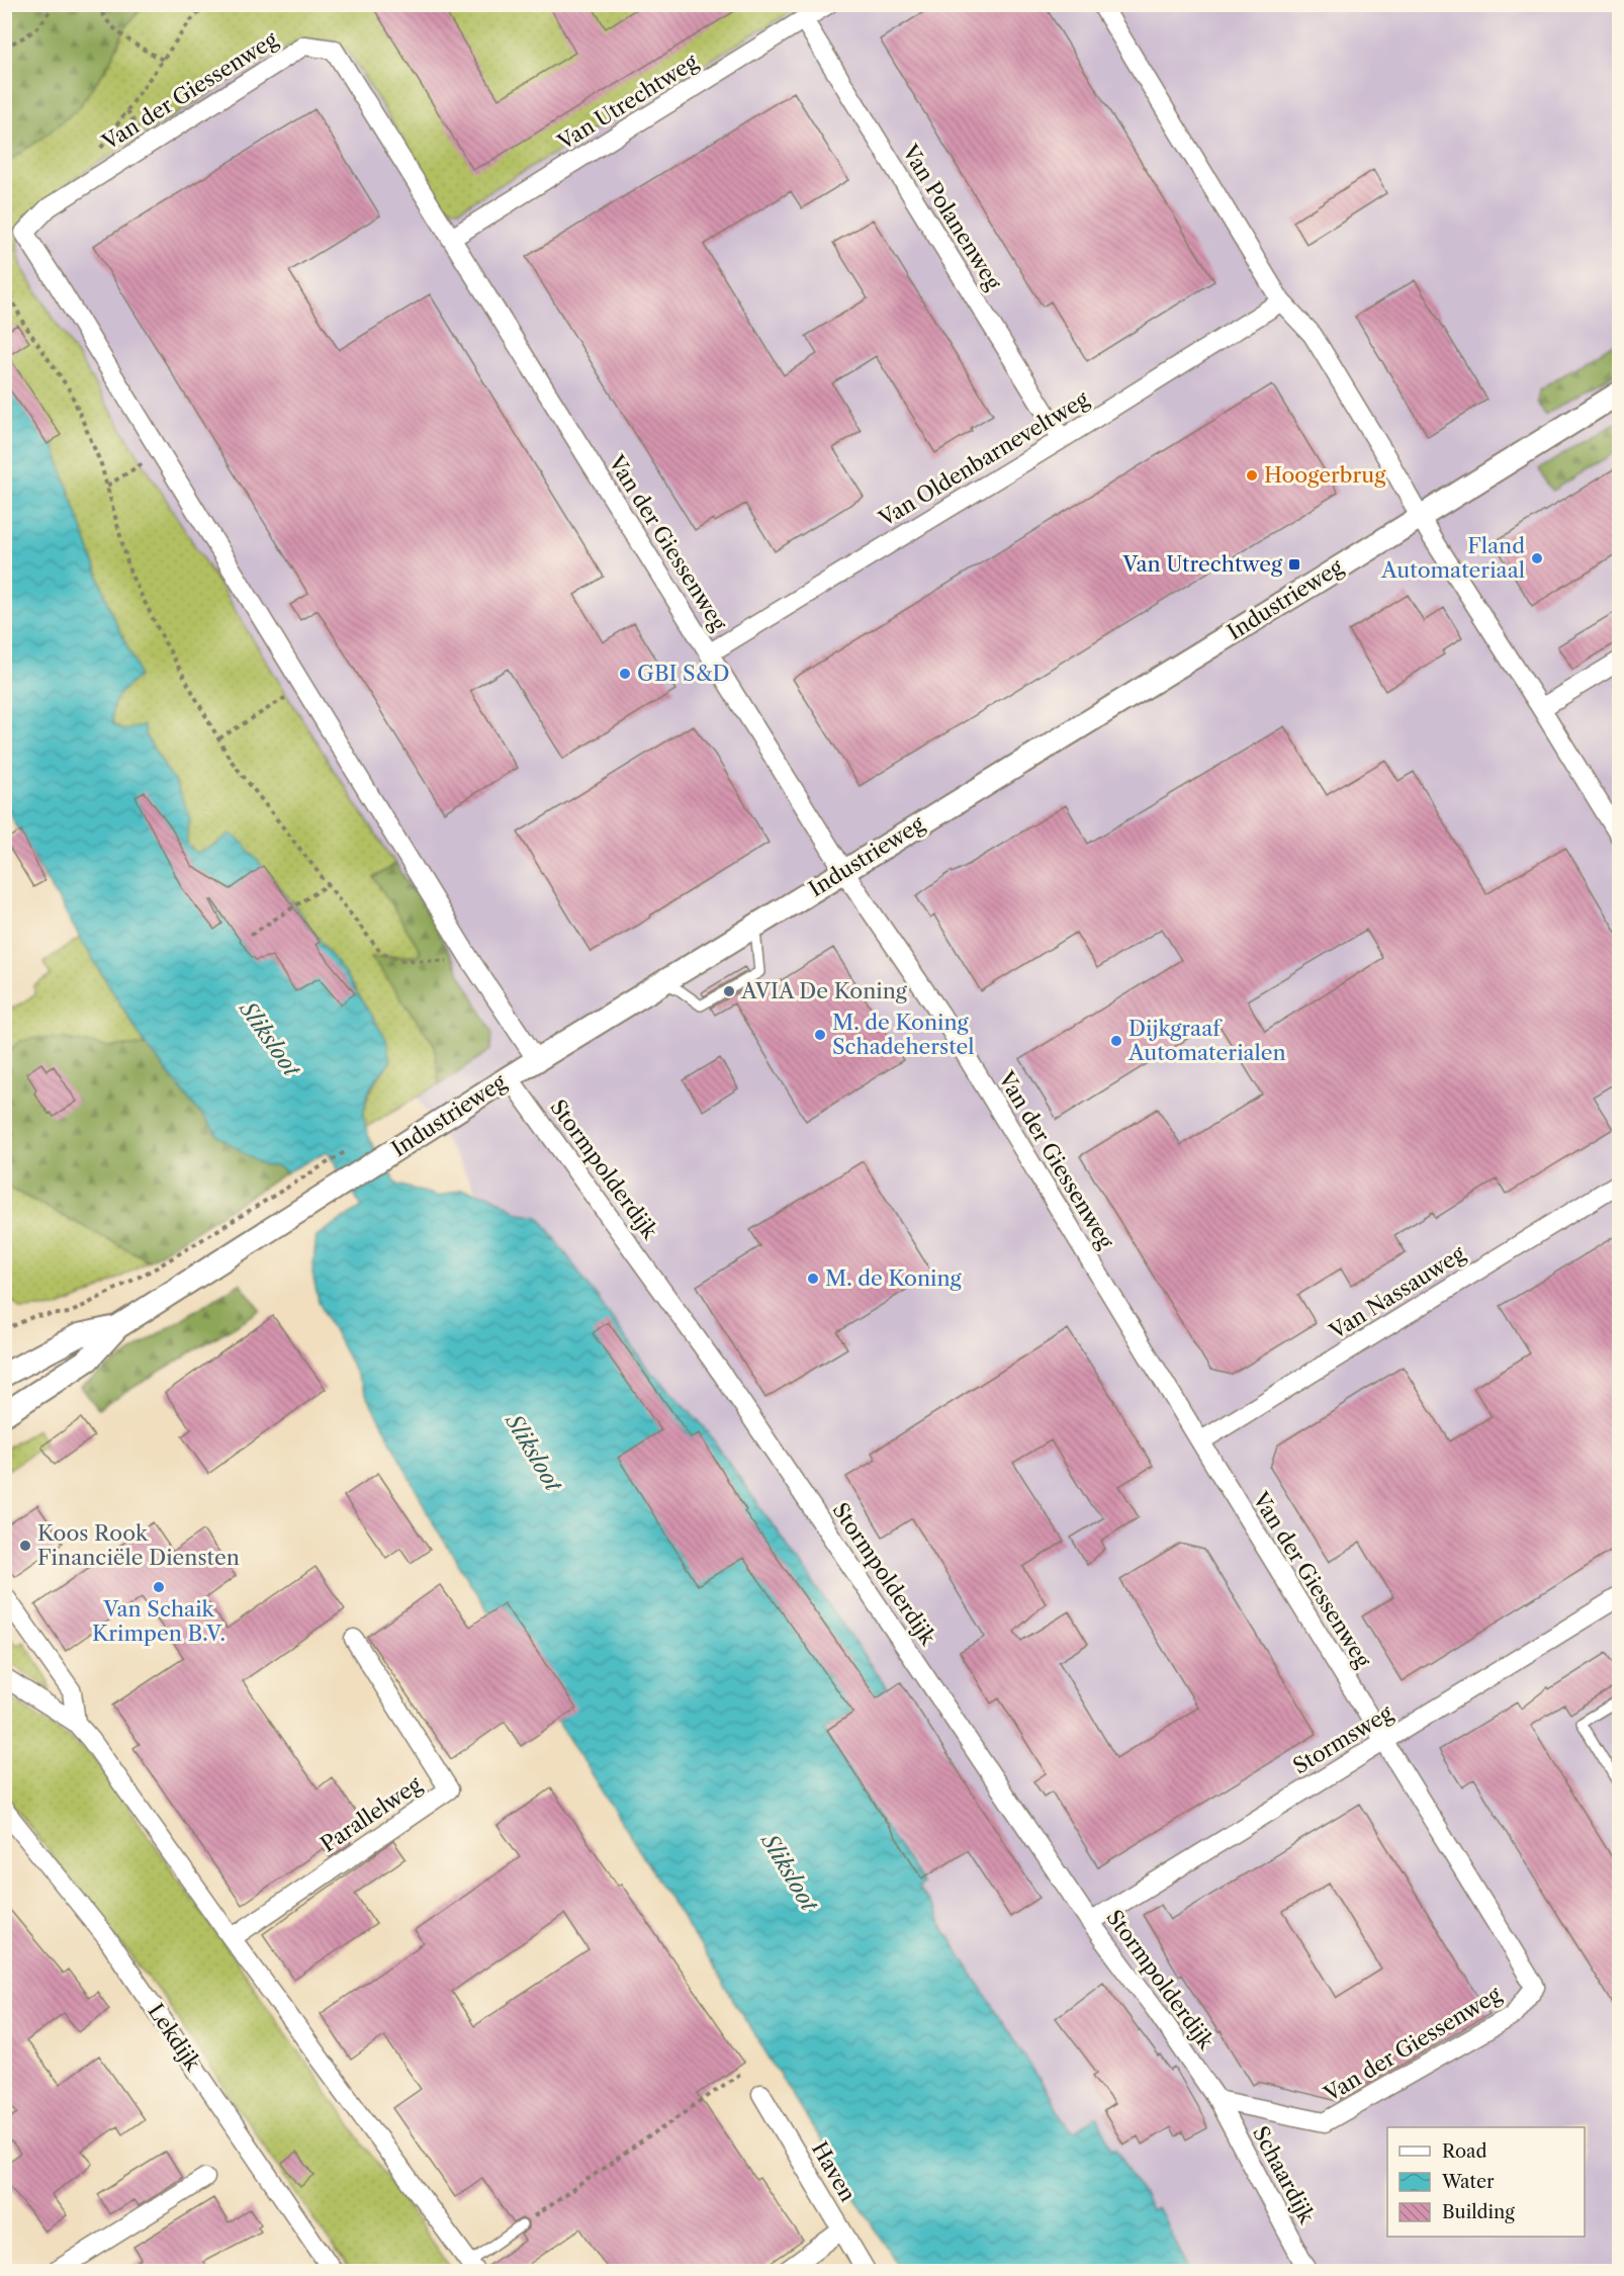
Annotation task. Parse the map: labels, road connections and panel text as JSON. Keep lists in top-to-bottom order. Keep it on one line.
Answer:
{"streets":{"street":["Van der Giessenweg","Van Utrechtweg","Van Polanenweg","Van Oldenbarneveltweg","Industrieweg","Stormpolderdijk","Van Nassauweg","Stormsweg","Parallelweg","Lekdijk","Haven","Schaardijk"]},"crossings":[["Van der Giessenweg","Van Utrechtweg"],["Van der Giessenweg","Van Oldenbarneveltweg"],["Van der Giessenweg","Industrieweg"],["Van der Giessenweg","Stormpolderdijk"],["Van der Giessenweg","Van Nassauweg"],["Van der Giessenweg","Stormsweg"],["Van der Giessenweg","Schaardijk"],["Van Utrechtweg","Van Polanenweg"],["Van Polanenweg","Van Oldenbarneveltweg"],["Industrieweg","Stormpolderdijk"],["Stormpolderdijk","Stormsweg"],["Stormpolderdijk","Schaardijk"]],"water":["Sliksloot"],"places":{"other":["Hoogerbrug","Fland Automateriaal","GBI S&D","AVIA De Koning","M. de Koning Schadeherstel","Dijkgraaf Automaterialen","M. de Koning","Koos Rook Financiële Diensten","Van Schaik Krimpen B.V."],"transit":["Van Utrechtweg"]},"legend":["Road","Water","Building"]}
